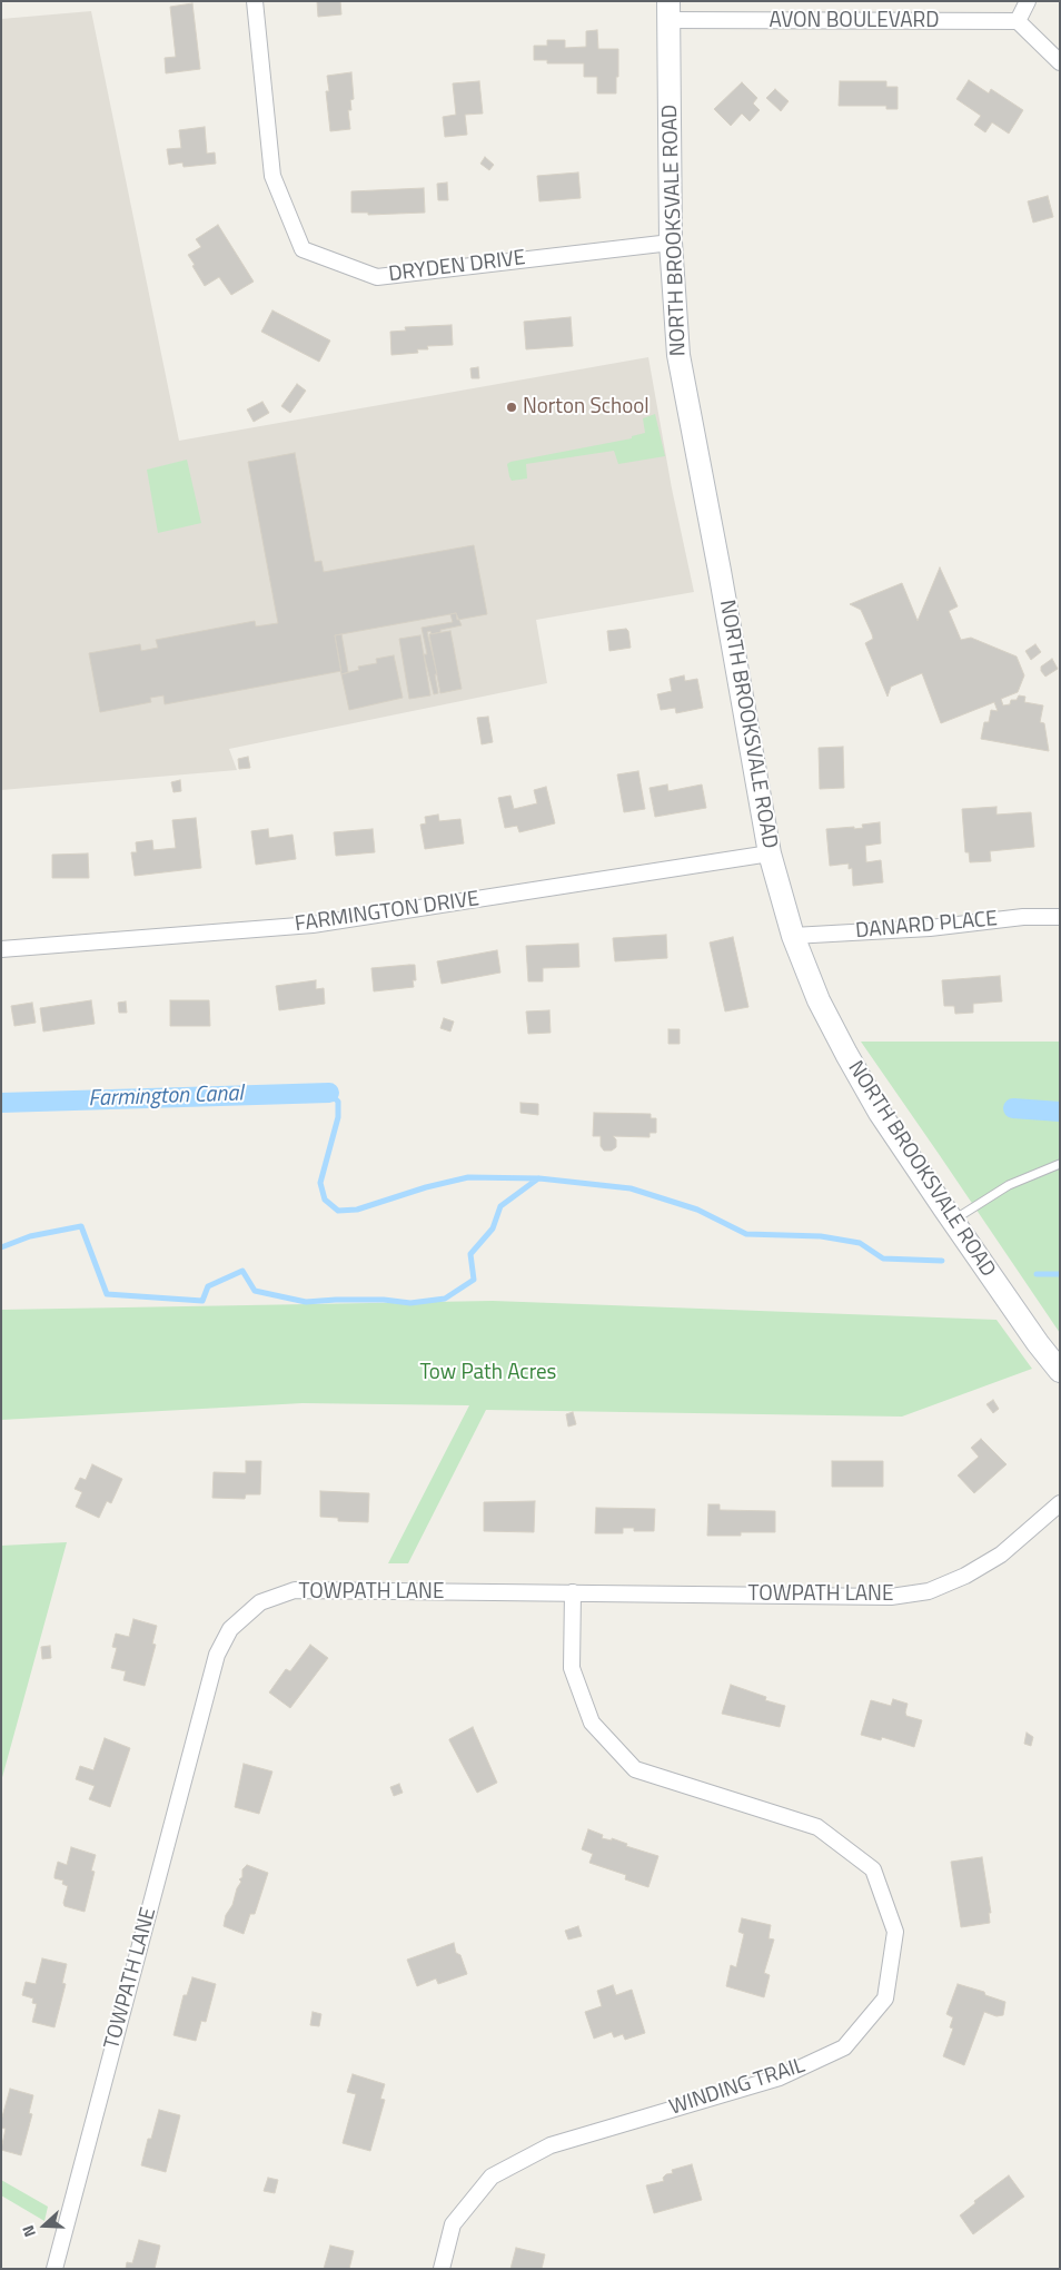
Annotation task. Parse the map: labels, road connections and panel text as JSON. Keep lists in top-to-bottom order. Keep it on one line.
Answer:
{"streets":{"main road":["NORTH BROOKSVALE ROAD"],"street":["AVON BOULEVARD","DRYDEN DRIVE","FARMINGTON DRIVE","DANARD PLACE","TOWPATH LANE","WINDING TRAIL"]},"crossings":[["AVON BOULEVARD","NORTH BROOKSVALE ROAD"],["NORTH BROOKSVALE ROAD","DRYDEN DRIVE"],["NORTH BROOKSVALE ROAD","FARMINGTON DRIVE"],["NORTH BROOKSVALE ROAD","DANARD PLACE"],["TOWPATH LANE","WINDING TRAIL"]],"water":["Farmington Canal"],"parks":["Tow Path Acres"],"places":["Norton School"],"north":"left"}
